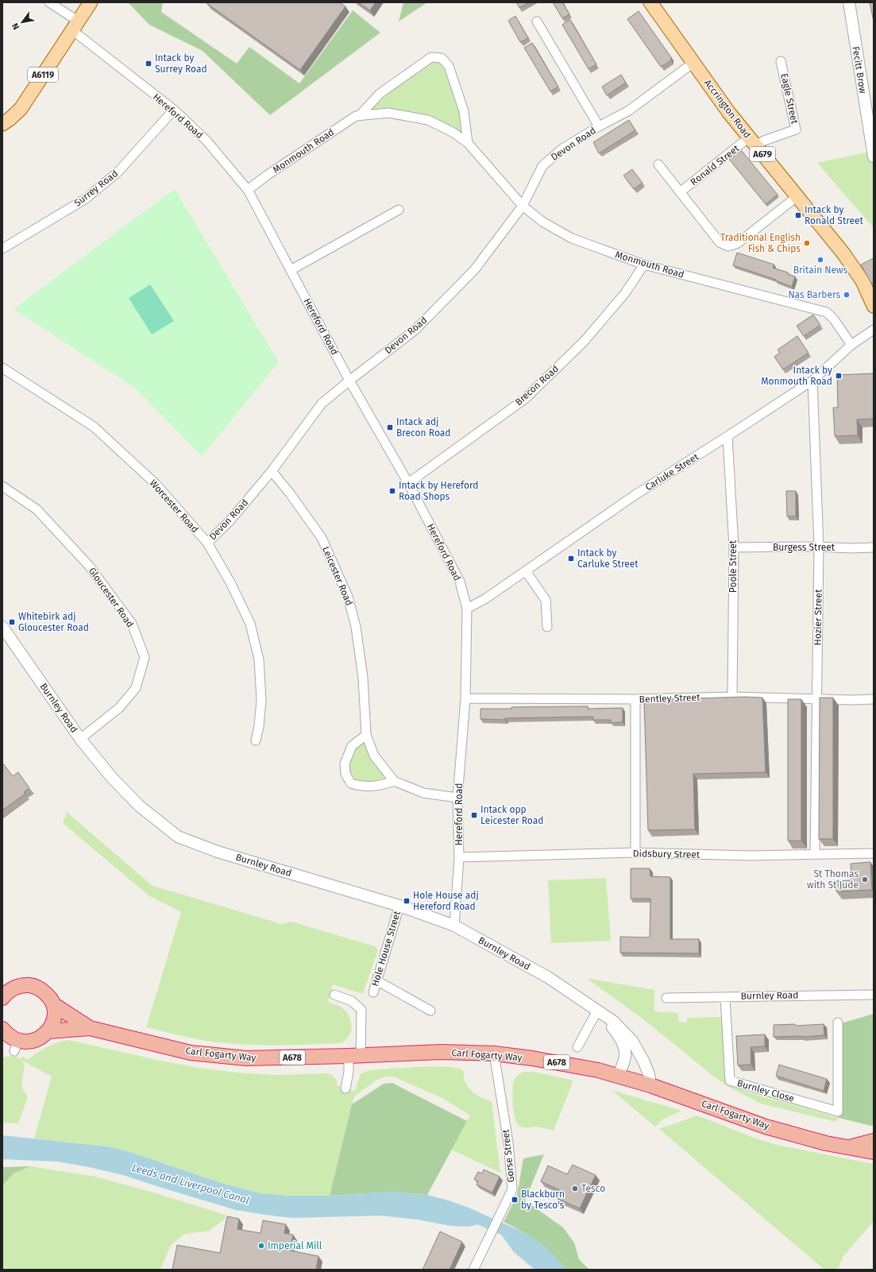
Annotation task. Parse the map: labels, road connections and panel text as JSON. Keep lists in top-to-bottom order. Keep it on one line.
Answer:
{"streets":{"highway":["Carl Fogarty Way","A678"],"main road":["A6119","Accrington Road","A679"],"street":["Fecitt Brow","Eagle Street","Hereford Road","Devon Road","Monmouth Road","Ronald Street","Surrey Road","Brecon Road","Carluke Street","Worcester Road","Burgess Street","Poole Street","Leicester Road","Gloucester Road","Hozier Street","Bentley Street","Burnley Road","Didsbury Street","Hole House Street","Burnley Close","Gorse Street"]},"crossings":[["A6119","Hereford Road"],["Eagle Street","Accrington Road"],["Eagle Street","Ronald Street"],["Accrington Road","Devon Road"],["Accrington Road","Ronald Street"],["Hereford Road","Devon Road"],["Hereford Road","Monmouth Road"],["Hereford Road","Surrey Road"],["Hereford Road","Brecon Road"],["Hereford Road","Carluke Street"],["Hereford Road","Leicester Road"],["Hereford Road","Bentley Street"],["Hereford Road","Burnley Road"],["Hereford Road","Didsbury Street"],["Devon Road","Monmouth Road"],["Devon Road","Worcester Road"],["Devon Road","Leicester Road"],["Monmouth Road","Brecon Road"],["Monmouth Road","Carluke Street"],["Carluke Street","Poole Street"],["Carluke Street","Hozier Street"],["Burgess Street","Poole Street"],["Burgess Street","Hozier Street"],["Poole Street","Bentley Street"],["Gloucester Road","Burnley Road"],["Hozier Street","Bentley Street"],["Hozier Street","Didsbury Street"],["Burnley Road","Hole House Street"],["Burnley Road","Carl Fogarty Way"],["Burnley Road","Burnley Close"],["Carl Fogarty Way","A678"],["Carl Fogarty Way","Gorse Street"]],"water":["Leeds and Liverpool Canal"],"places":{"transit":["Intack by Surrey Road","Intack by Ronald Street","Intack by Monmouth Road","Intack adj Brecon Road","Intack by Hereford Road Shops","Intack by Carluke Street","Whitebirk adj Gloucester Road","Intack opp Leicester Road","Hole House adj Hereford Road","Blackburn by Tesco's"],"other":["Traditional English Fish & Chips","Britain News","Nas Barbers","St Thomas with St Jude","Tesco","Imperial Mill"]},"north":"bottom left"}
